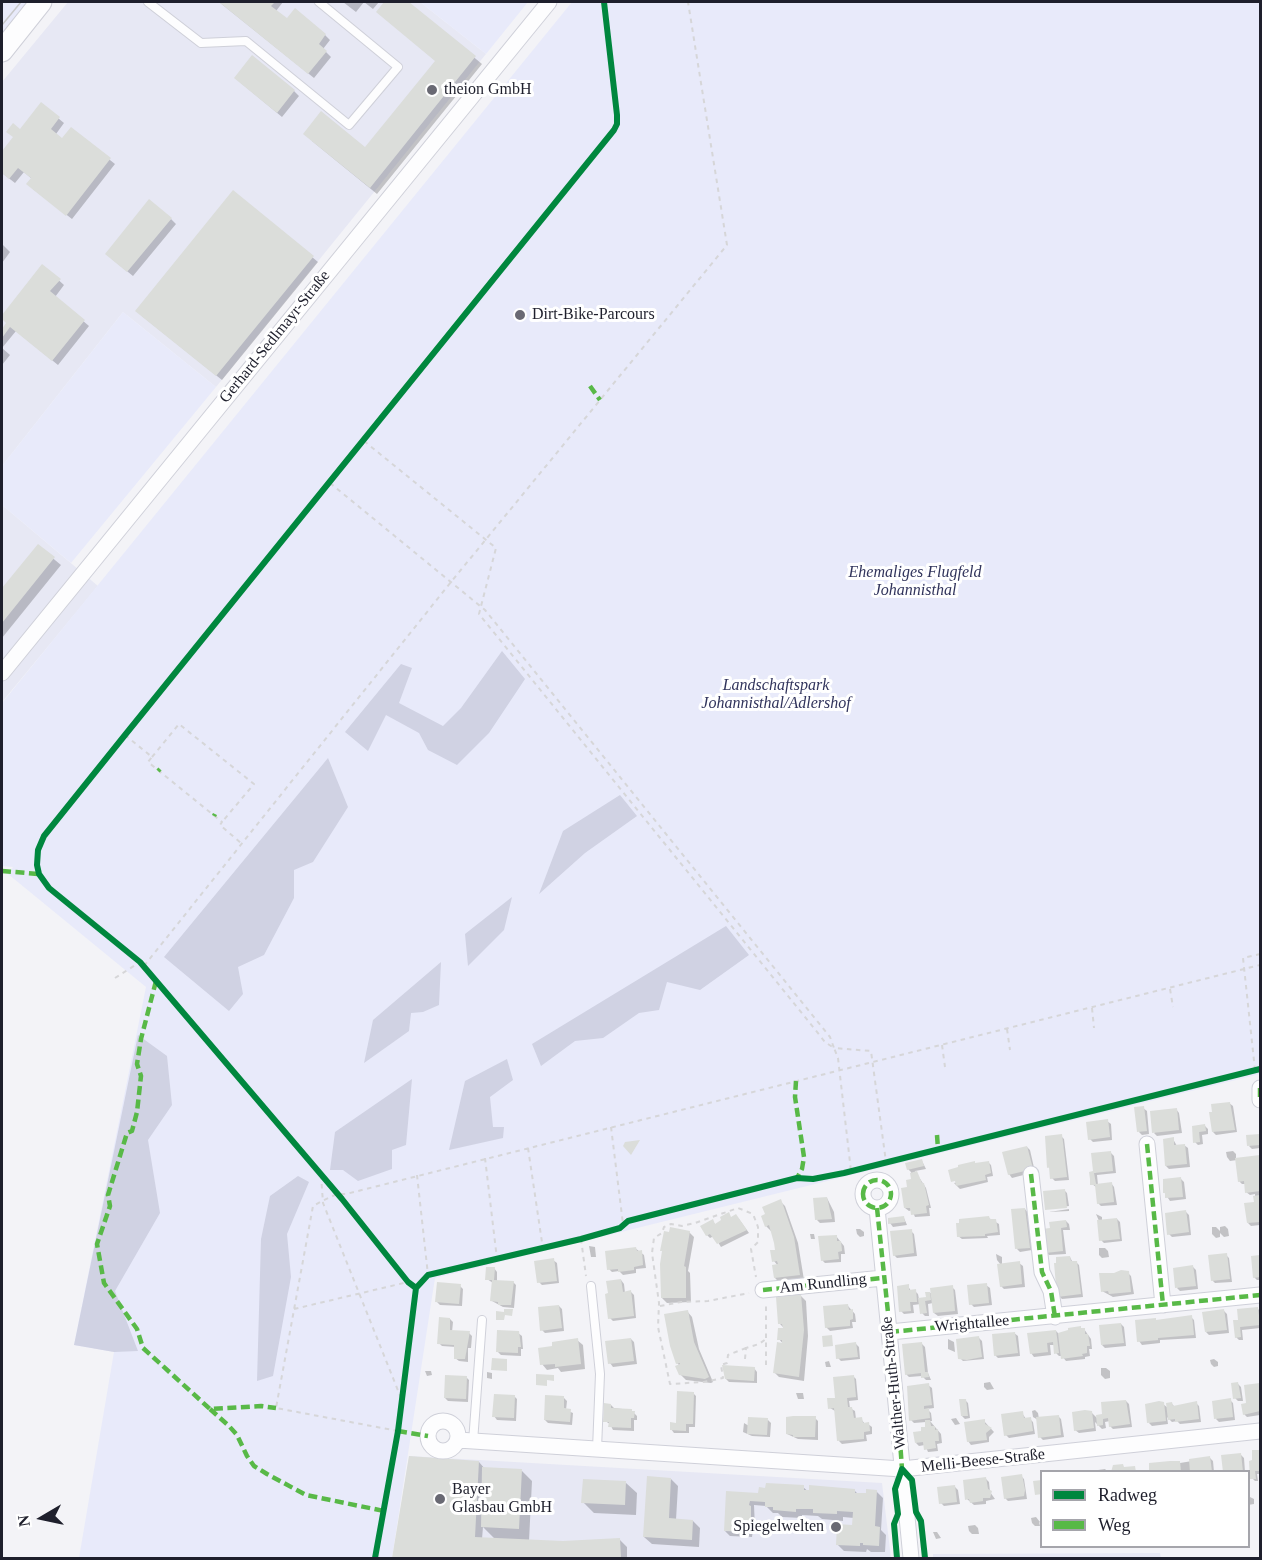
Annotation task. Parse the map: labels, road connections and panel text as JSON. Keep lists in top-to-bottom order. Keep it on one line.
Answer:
{"streets":{"street":["Gerhard-Sedlmayr-Straße","Am Rundling","Wrightallee","Walther-Huth-Straße","Melli-Beese-Straße"]},"crossings":[["Am Rundling","Walther-Huth-Straße"],["Wrightallee","Walther-Huth-Straße"],["Walther-Huth-Straße","Melli-Beese-Straße"]],"parks":["Ehemaliges Flugfeld Johannisthal","Landschaftspark Johannisthal/Adlershof"],"places":["theion GmbH","Dirt-Bike-Parcours","Bayer Glasbau GmbH","Spiegelwelten"],"legend":["Radweg","Weg"],"north":"left"}
